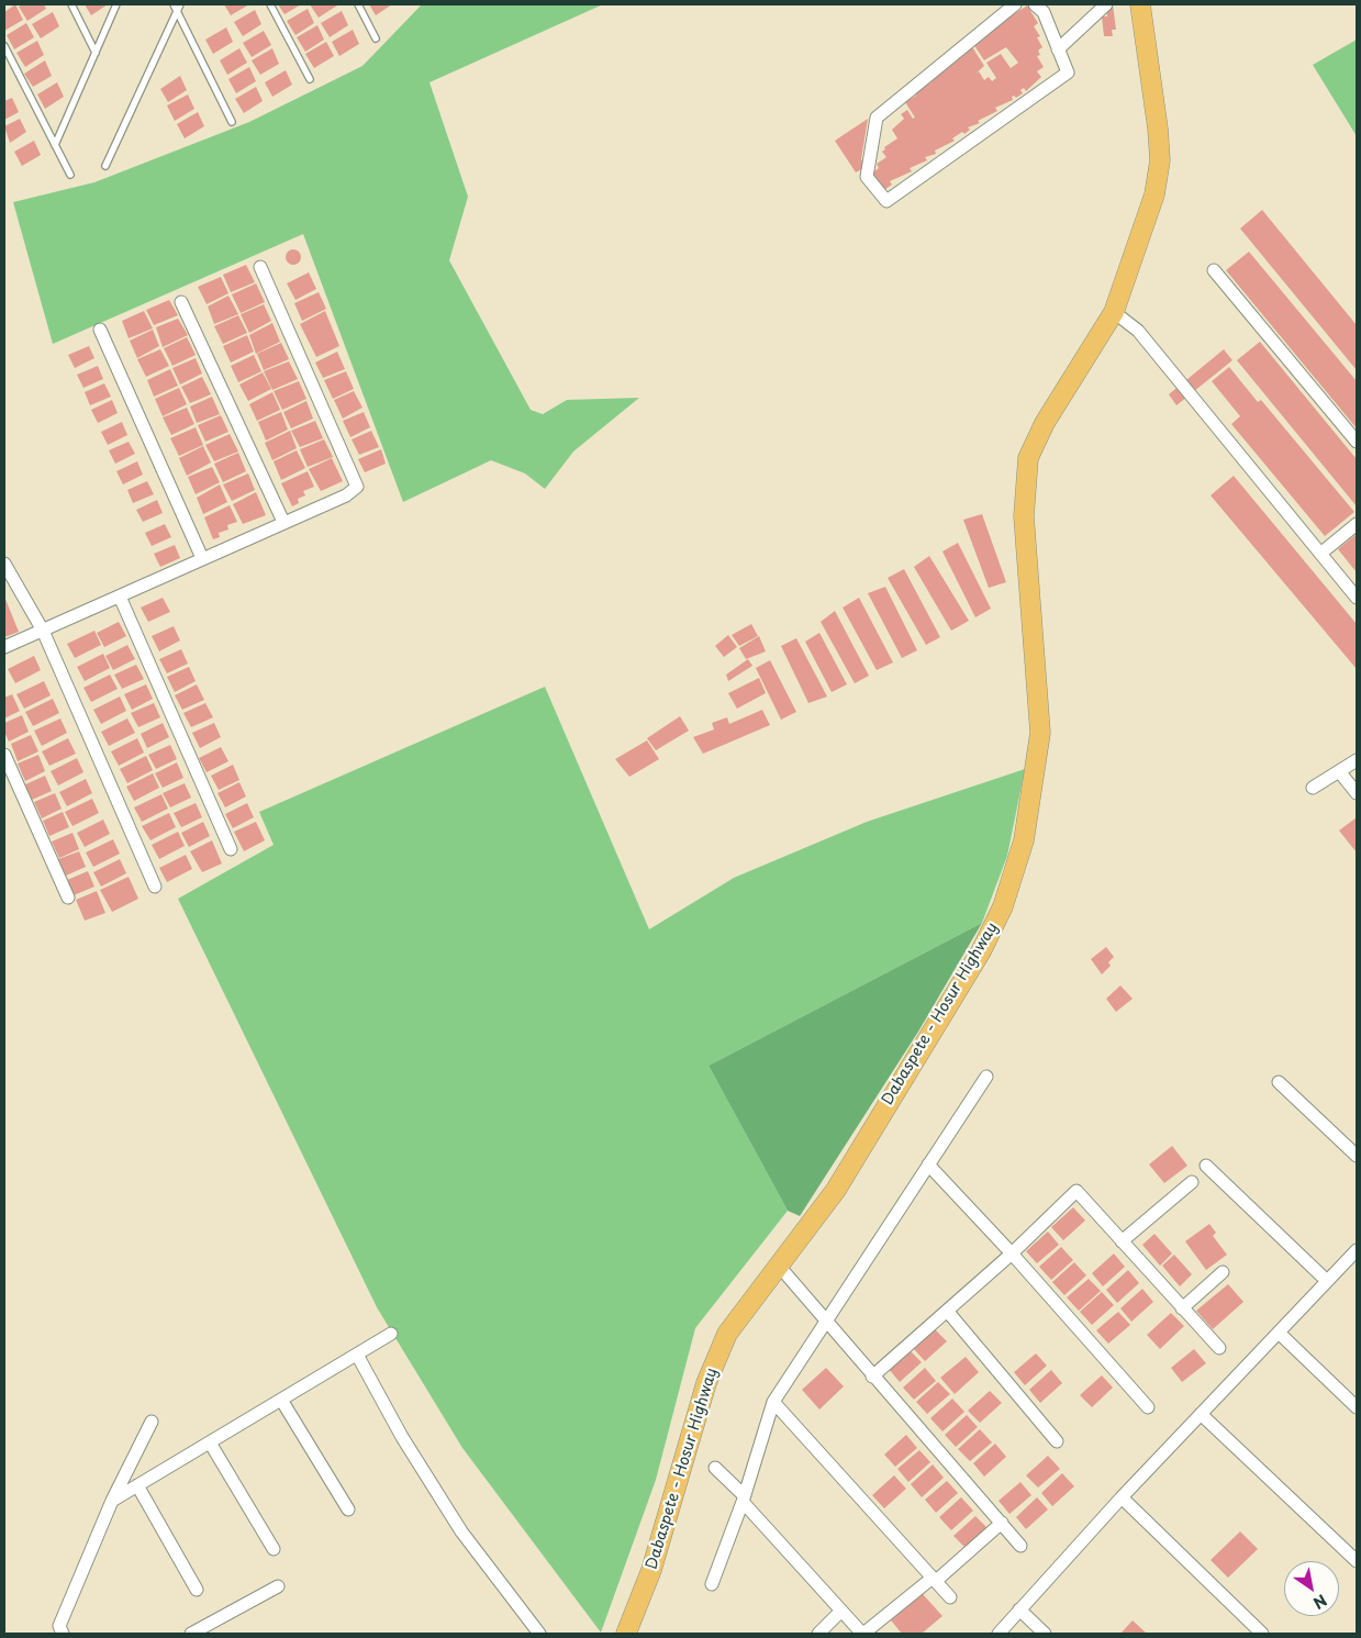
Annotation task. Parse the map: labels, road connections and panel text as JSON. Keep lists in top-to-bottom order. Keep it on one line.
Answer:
{"streets":{"highway":["Dabaspete - Hosur Highway"]},"north":"bottom right"}
